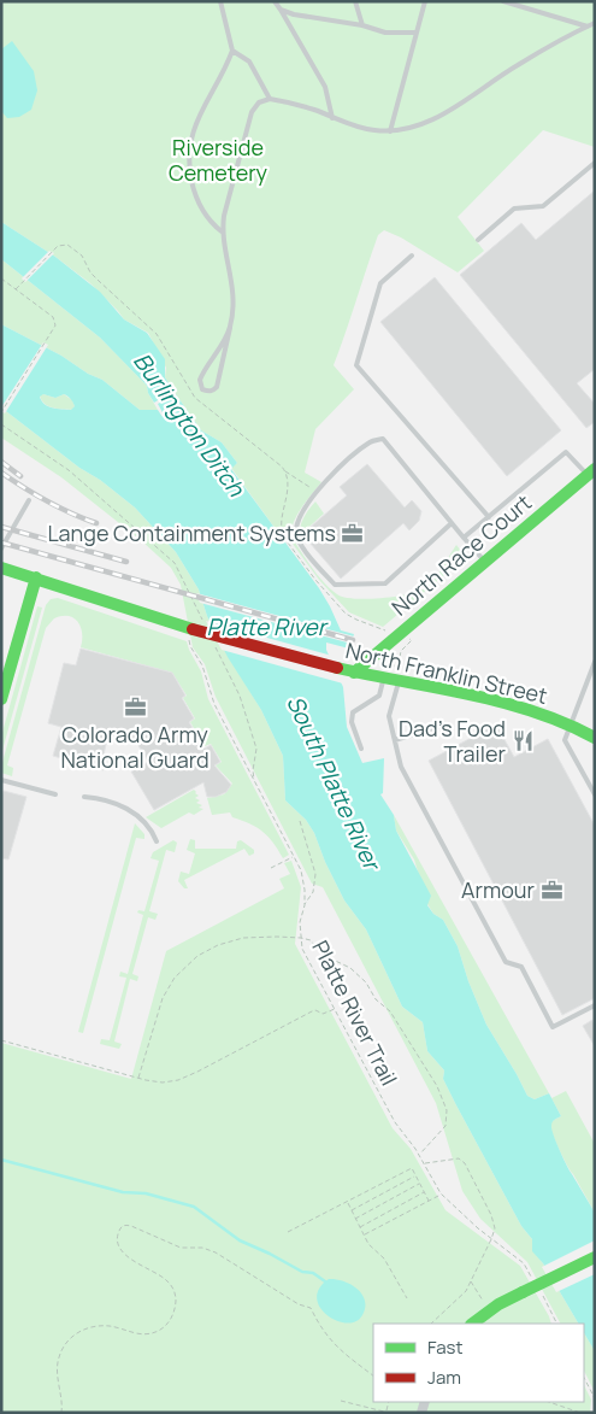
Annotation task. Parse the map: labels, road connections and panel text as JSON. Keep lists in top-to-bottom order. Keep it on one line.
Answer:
{"streets":{"street":["North Race Court","North Franklin Street"],"path":["Platte River Trail"]},"crossings":[["North Race Court","North Franklin Street"],["North Franklin Street","Platte River Trail"]],"water":["Burlington Ditch","Platte River","South Platte River"],"parks":["Riverside Cemetery"],"places":{"office":["Lange Containment Systems","Colorado Army National Guard","Armour"],"restaurant":["Dad's Food Trailer"]},"legend":["Fast","Jam"]}
